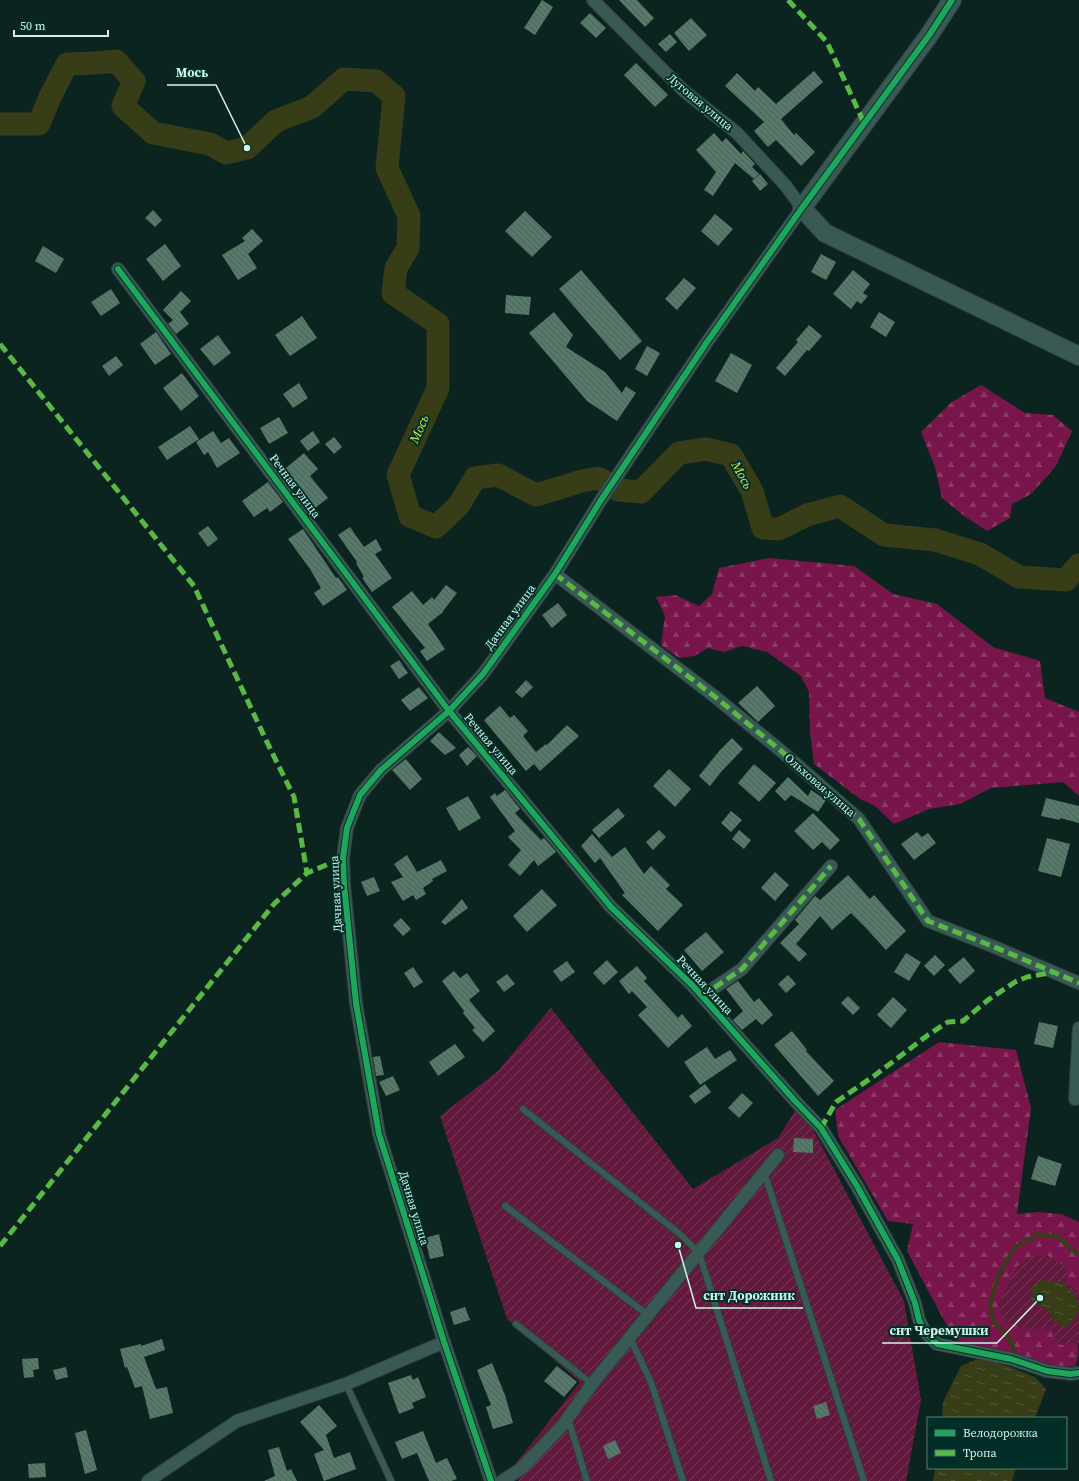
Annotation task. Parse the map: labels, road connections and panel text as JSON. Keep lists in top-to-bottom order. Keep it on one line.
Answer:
{"streets":{"street":["Луговая улица","Речная улица","Дачная улица","Ольховая улица"]},"crossings":[["Луговая улица","Дачная улица"],["Речная улица","Дачная улица"],["Дачная улица","Ольховая улица"]],"water":["Мось"],"places":["Мось","снт Дорожник","снт Черемушки"],"legend":["Велодорожка","Тропа"],"scale_bar":"50 m"}
